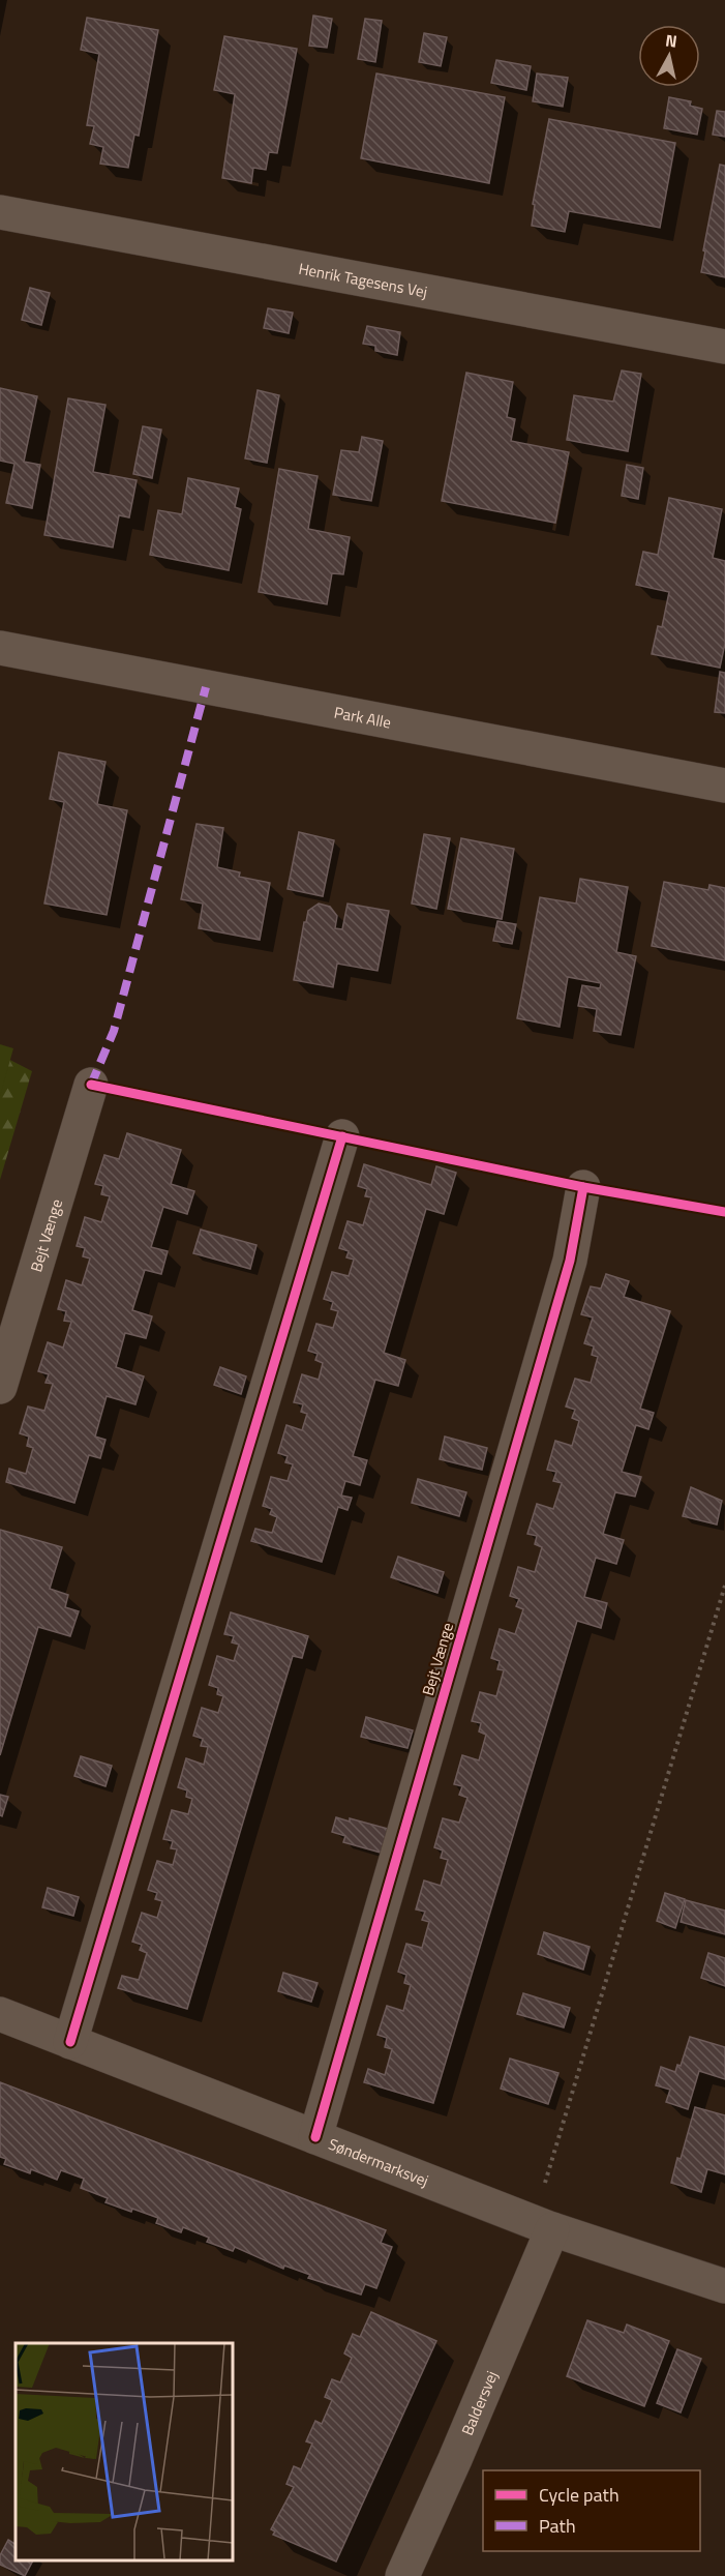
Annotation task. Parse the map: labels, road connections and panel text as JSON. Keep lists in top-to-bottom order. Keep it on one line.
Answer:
{"streets":{"street":["Henrik Tagesens Vej","Park Alle","Bejt Vænge","Søndermarksvej","Baldersvej"]},"crossings":[["Bejt Vænge","Søndermarksvej"],["Søndermarksvej","Baldersvej"]],"legend":["Cycle path","Path"],"north":"top"}
